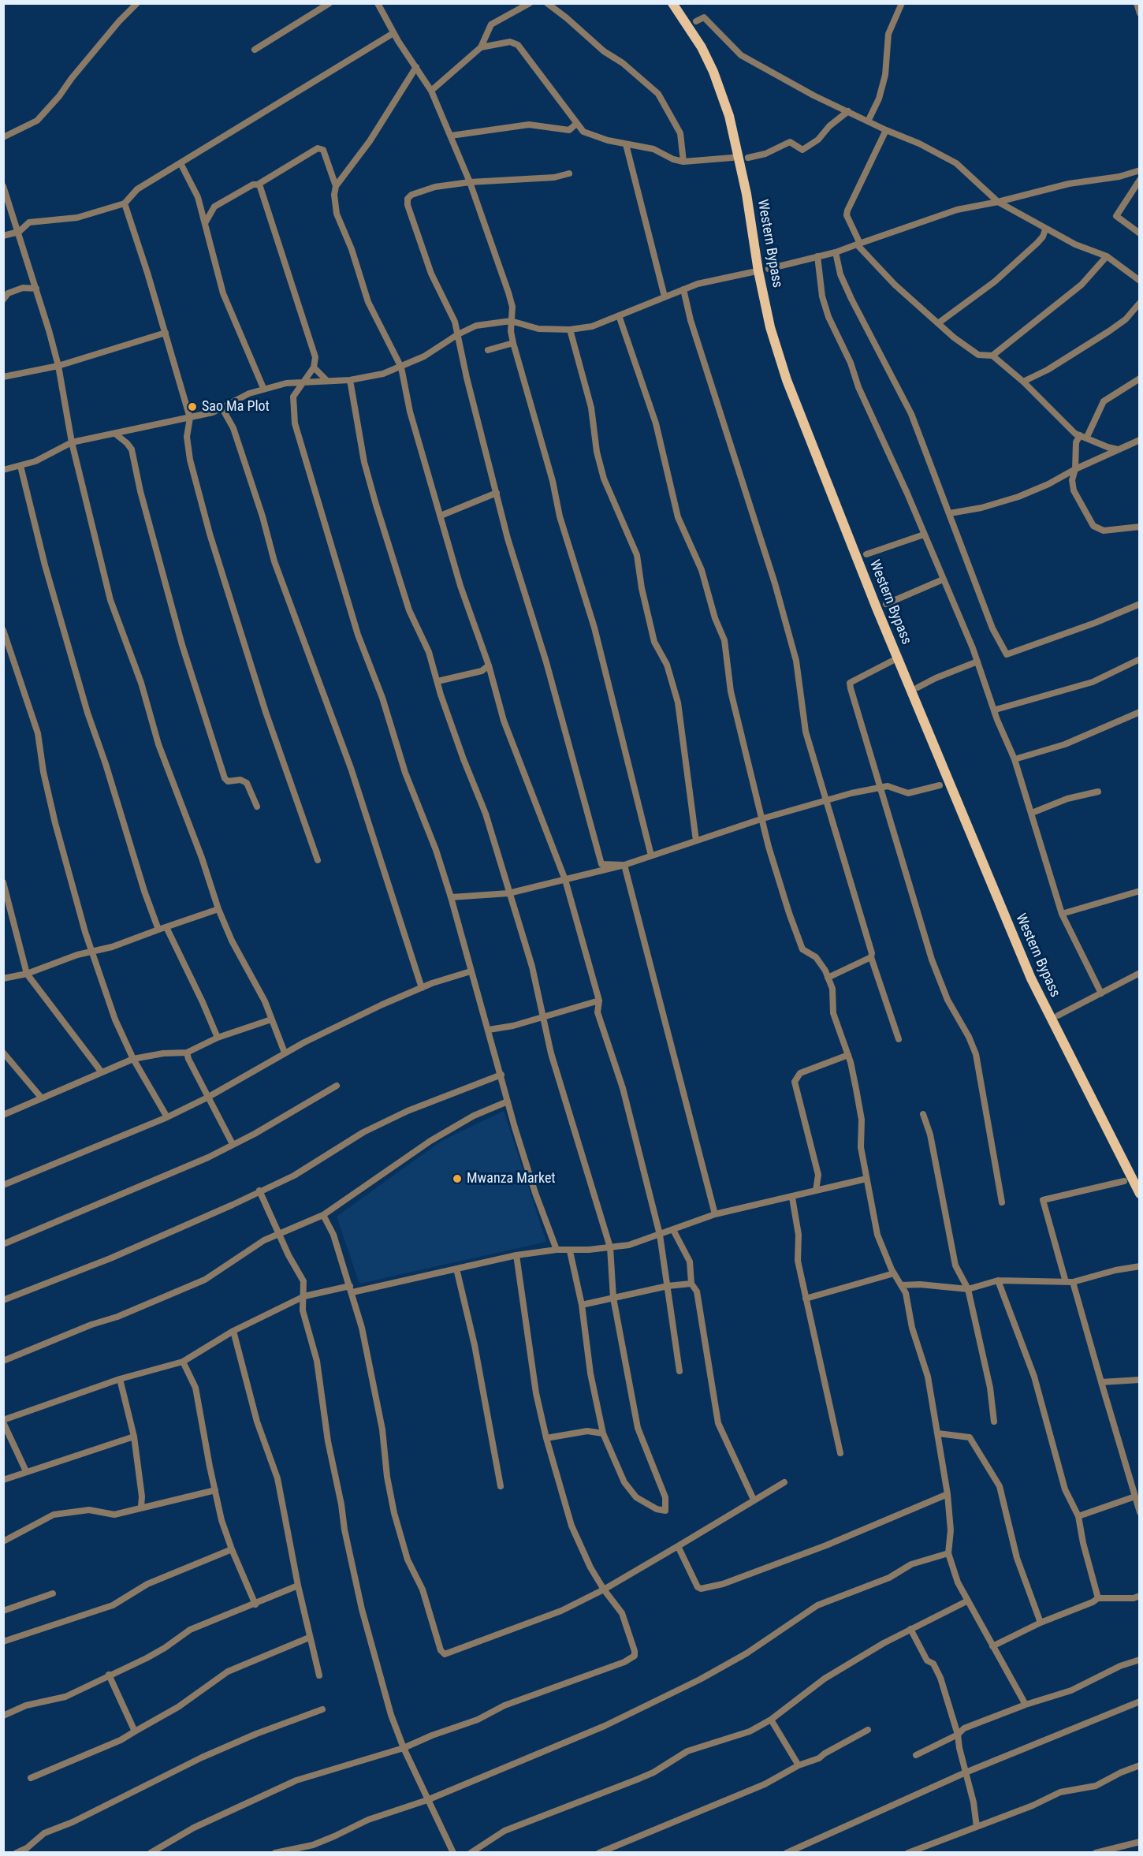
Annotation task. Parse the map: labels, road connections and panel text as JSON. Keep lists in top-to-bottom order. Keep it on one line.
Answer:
{"streets":{"main road":["Western Bypass"]},"places":["Sao Ma Plot","Mwanza Market"]}
